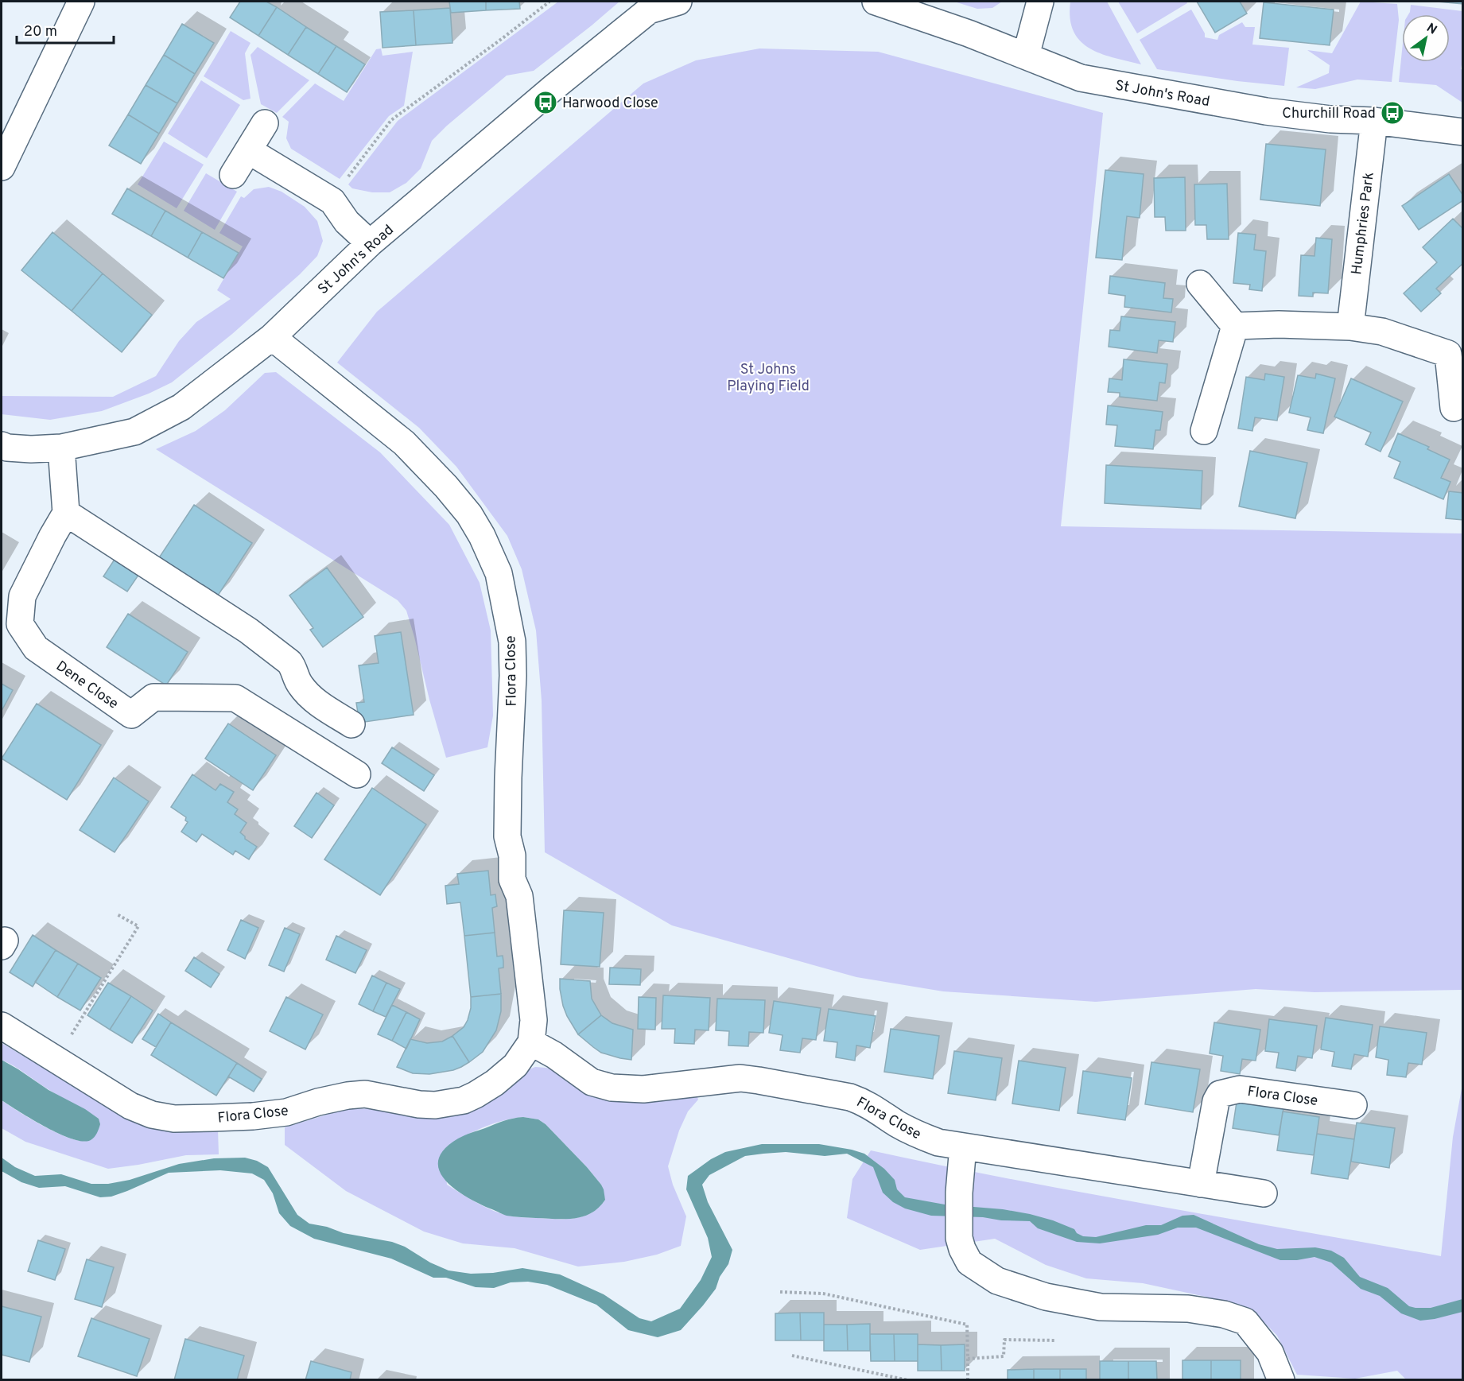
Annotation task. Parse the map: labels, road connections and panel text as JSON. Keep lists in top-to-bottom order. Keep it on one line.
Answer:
{"streets":{"street":["St John's Road","Humphries Park","Flora Close","Dene Close"]},"crossings":[["St John's Road","Humphries Park"],["St John's Road","Flora Close"]],"parks":["St Johns Playing Field"],"places":{"bus stop":["Harwood Close","Churchill Road"]},"scale_bar":"20 m","north":"top right"}
